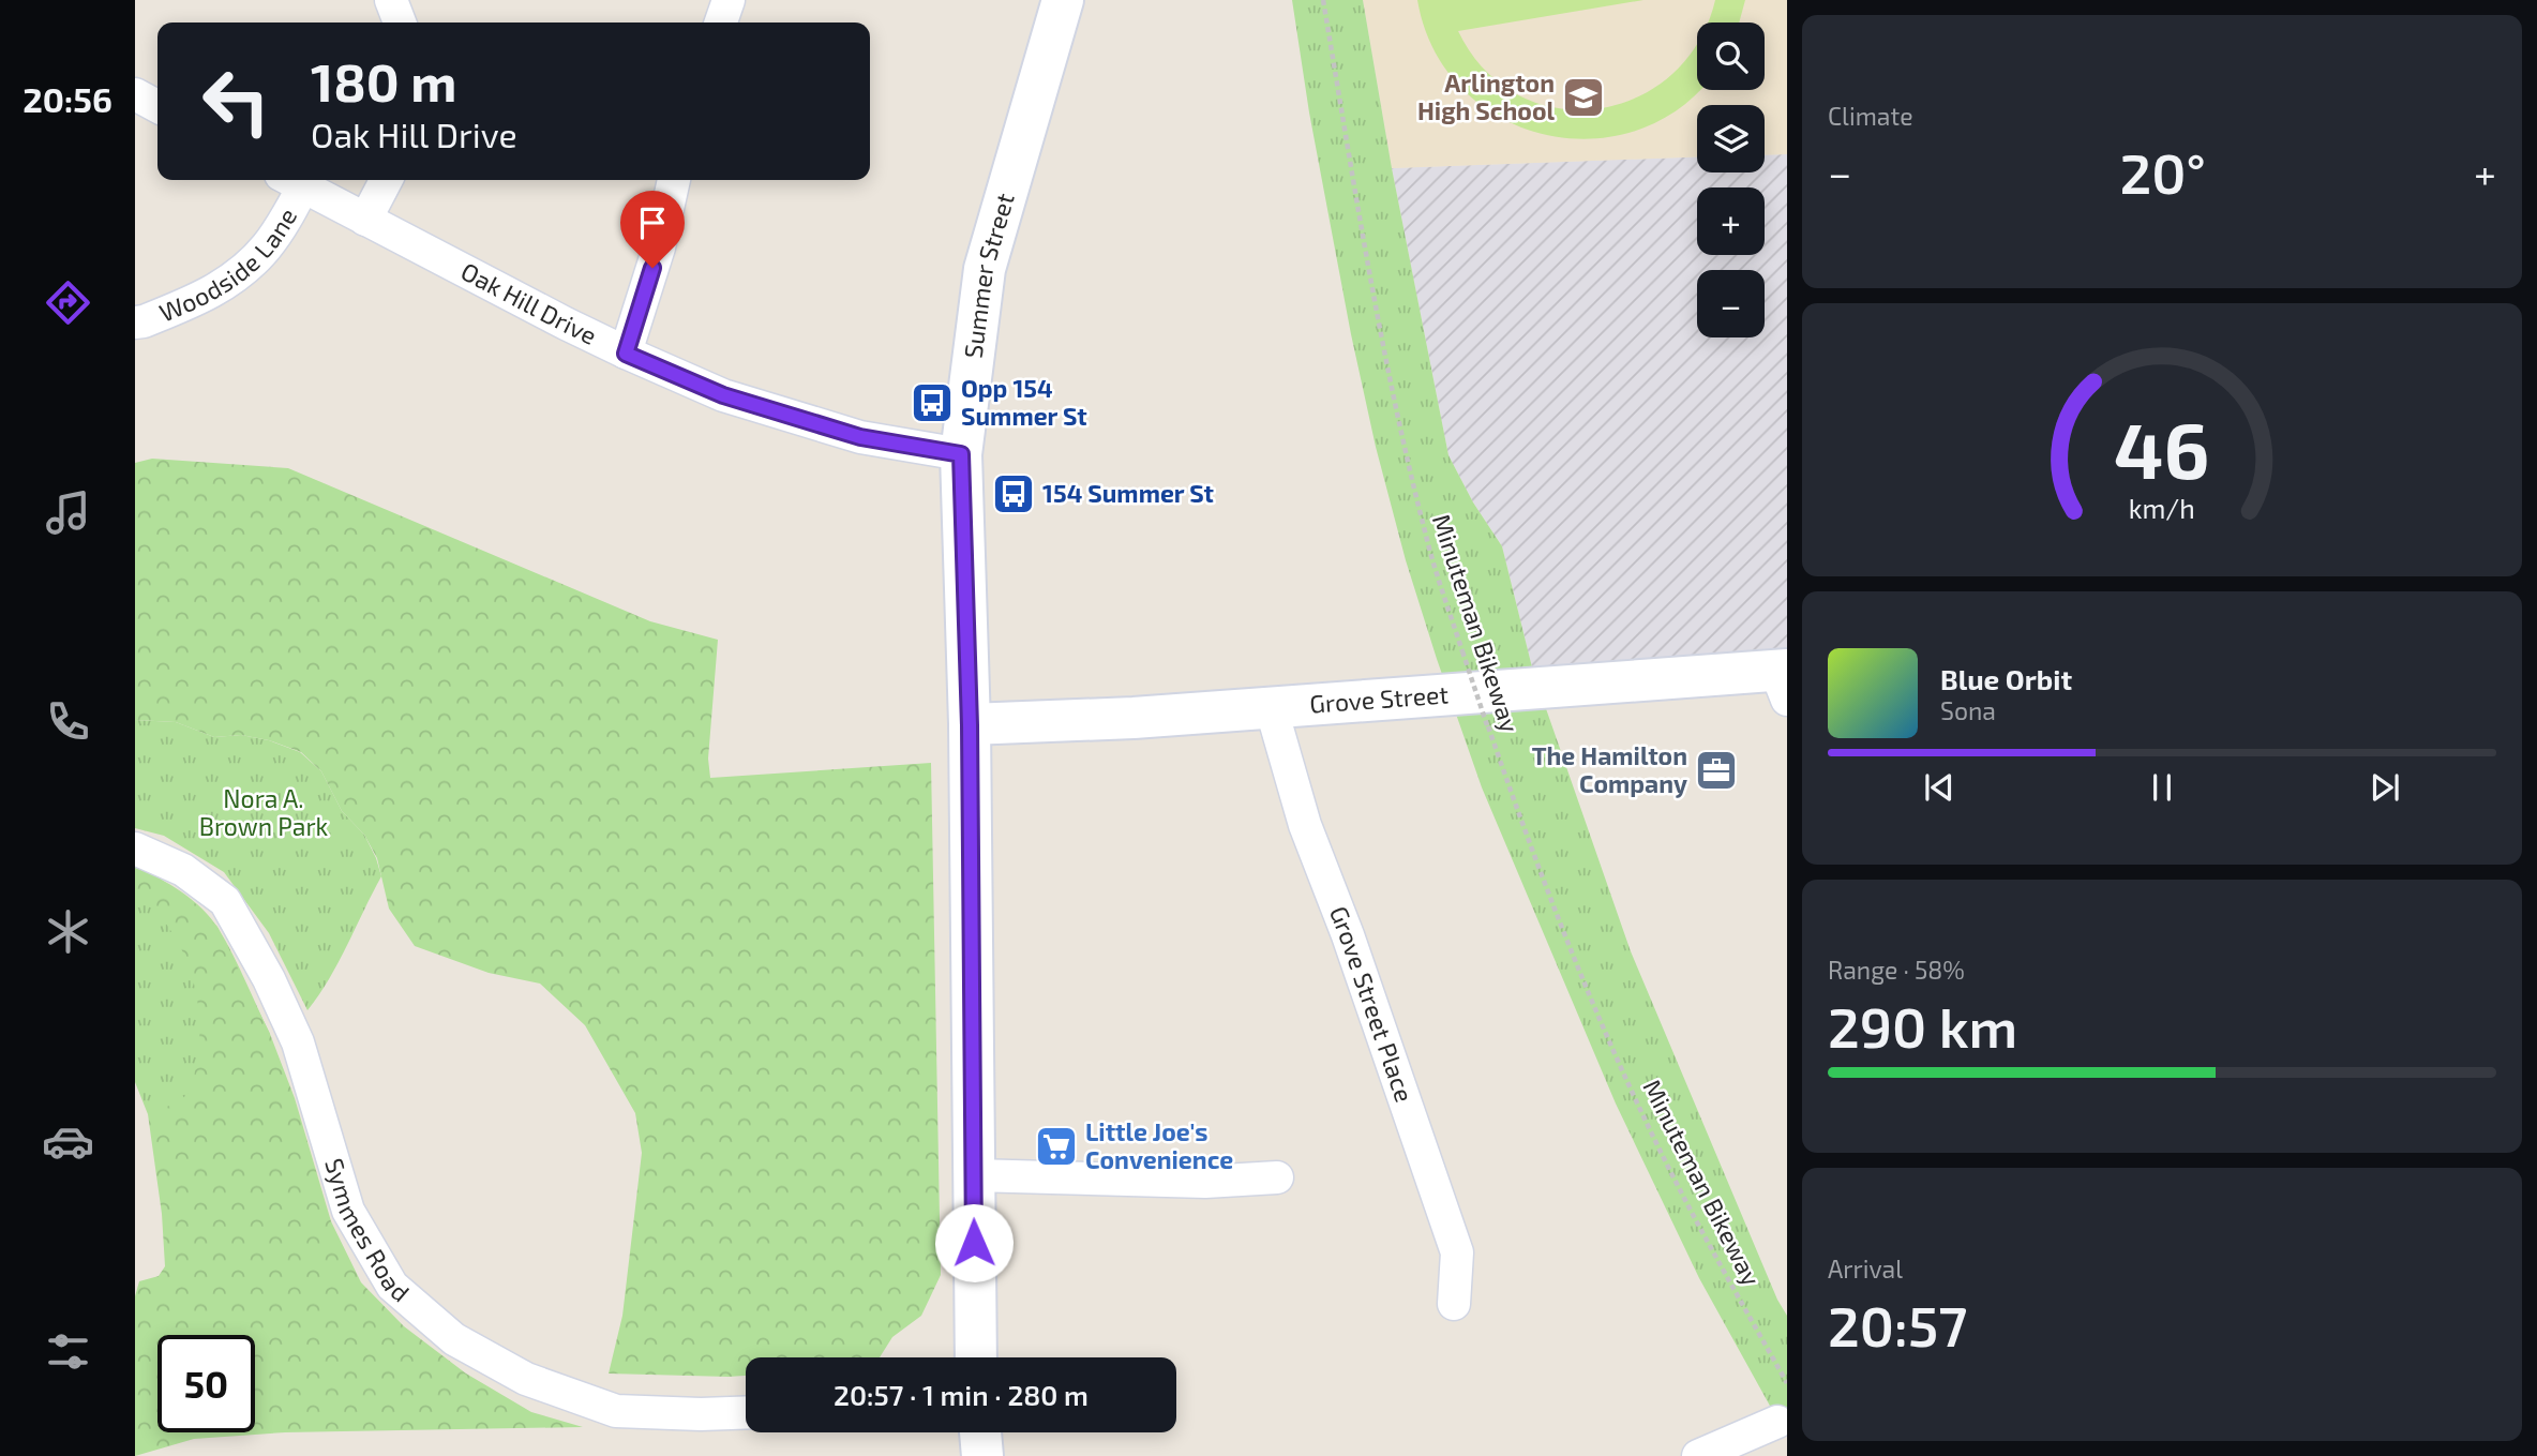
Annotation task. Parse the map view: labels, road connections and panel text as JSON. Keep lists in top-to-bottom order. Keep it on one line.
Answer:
{"streets":{"main road":["Summer Street","Grove Street"],"street":["Woodside Lane","Oak Hill Drive","Grove Street Place","Symmes Road"],"path":["Minuteman Bikeway"]},"crossings":[["Woodside Lane","Oak Hill Drive"],["Summer Street","Oak Hill Drive"],["Summer Street","Grove Street"],["Grove Street","Grove Street Place"]],"parks":["Nora A. Brown Park"],"places":{"school or university":["Arlington High School"],"bus stop":["Opp 154 Summer St","154 Summer St"],"office":["The Hamilton Company"],"supermarket":["Little Joe's Convenience"]},"page":{"tabs":"20:56","tile":["Climate",["Range · 58%","290 km"],["Arrival","20:57"]],"map_buttons":["+","−"],"turn":["180 m","Oak Hill Drive"],"heat":["−","20°","+"],"song":["Blue Orbit","Sona"],"limit":"50","trip":"20:57 · 1 min · 280 m","gauge":["46","km/h"]}}
